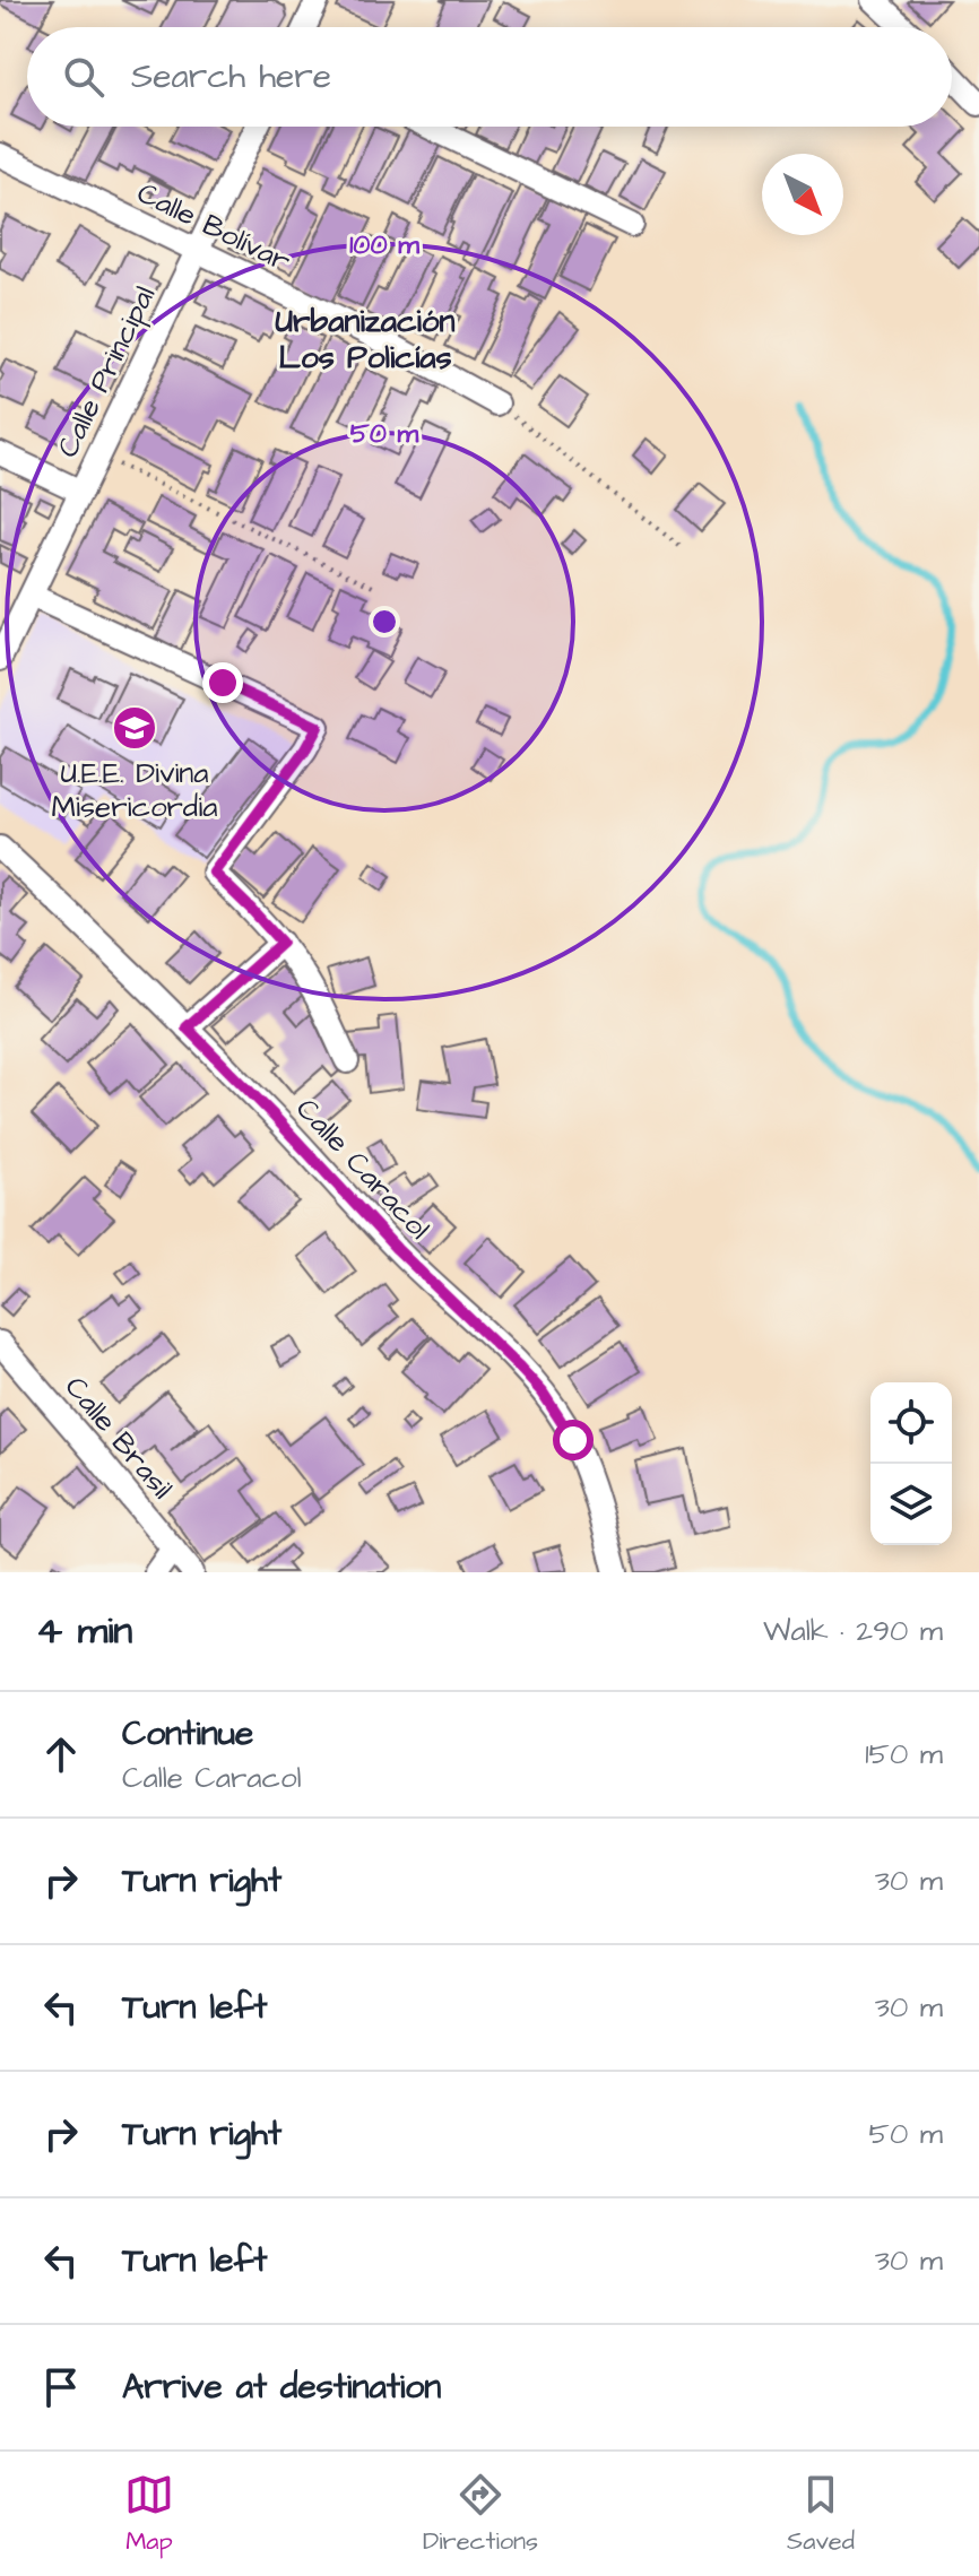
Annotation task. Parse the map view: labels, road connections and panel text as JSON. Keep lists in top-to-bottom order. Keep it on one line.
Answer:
{"streets":{"street":["Calle Bolívar","Calle Principal","Calle Caracol","Calle Brasil"]},"crossings":[["Calle Bolívar","Calle Principal"]],"districts":["Urbanización Los Policías"],"places":{"school or university":["U.E.E. Divina Misericordia"]},"north":"bottom right","page":{"search":"Search here","heading":["4 min","Walk · 290 m"],"list":[["Continue","Calle Caracol","150 m"],["Turn right","30 m"],["Turn left","30 m"],["Turn right","50 m"],["Turn left","30 m"],"Arrive at destination"],"nav":["Map","Directions","Saved"]},"rings":["100 m","50 m"]}
